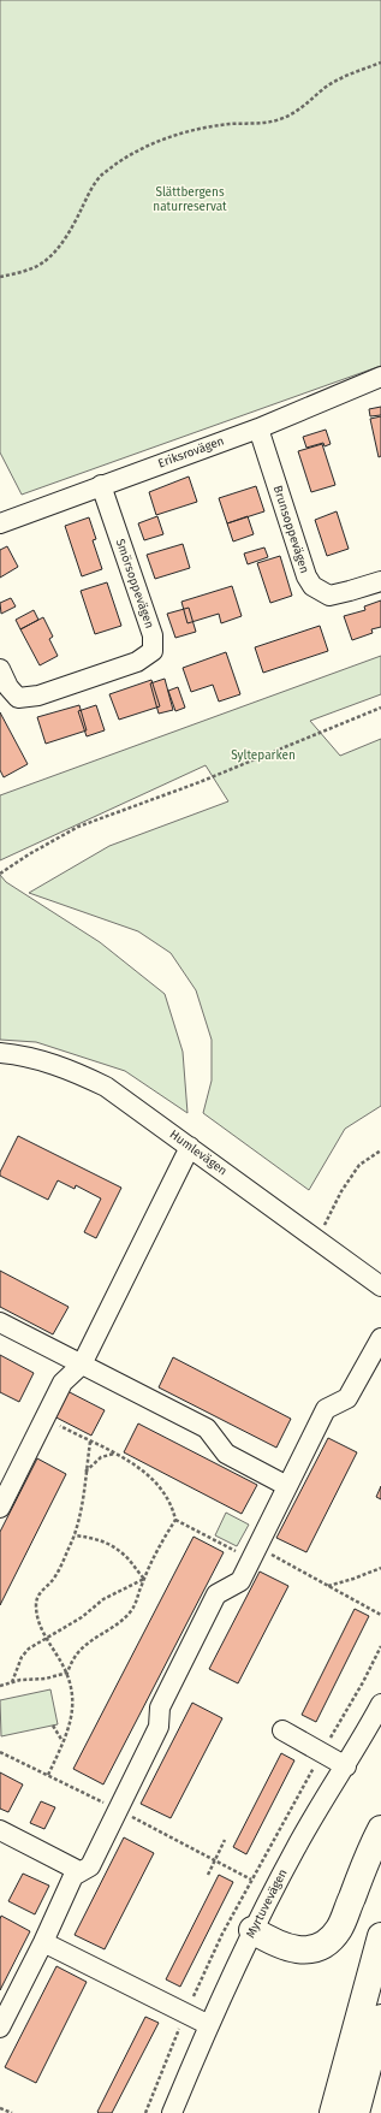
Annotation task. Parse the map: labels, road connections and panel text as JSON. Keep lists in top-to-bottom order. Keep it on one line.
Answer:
{"streets":{"street":["Eriksrovägen","Brunsoppevägen","Smörsoppevägen","Humlevägen","Myrtuvevägen"]},"crossings":[["Eriksrovägen","Brunsoppevägen"],["Eriksrovägen","Smörsoppevägen"]],"parks":["Slättbergens naturreservat","Sylteparken"]}
